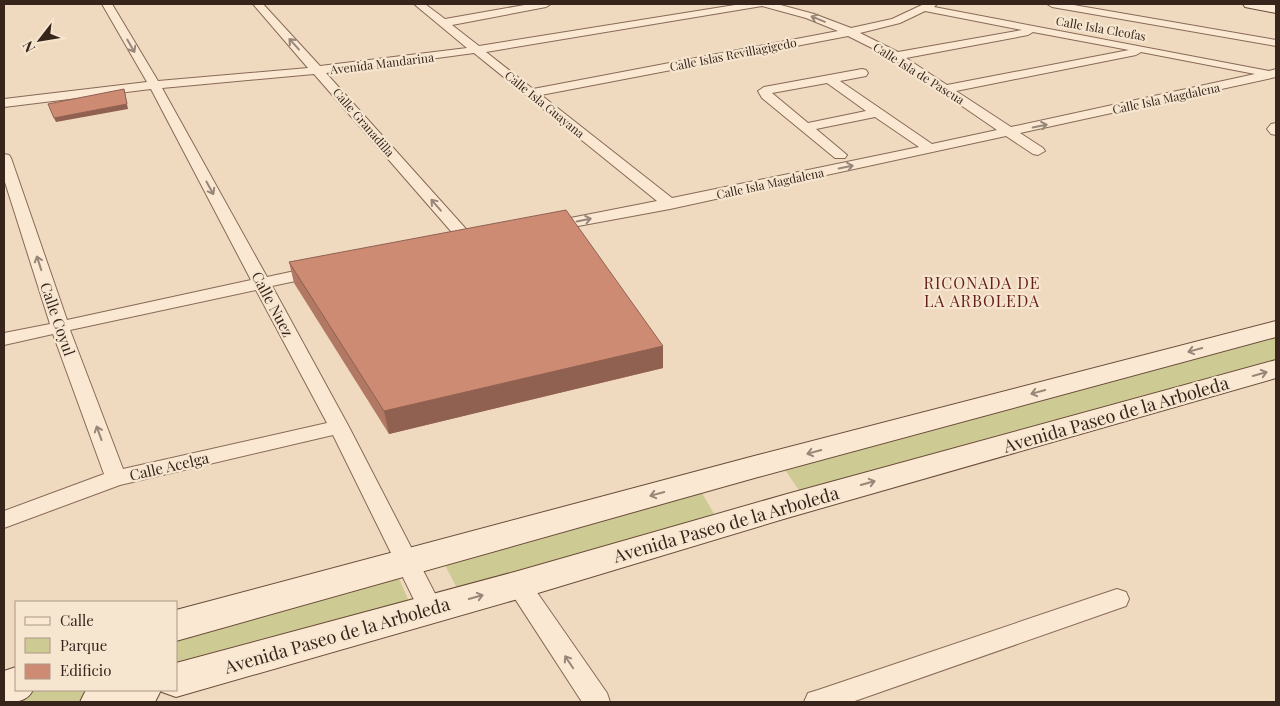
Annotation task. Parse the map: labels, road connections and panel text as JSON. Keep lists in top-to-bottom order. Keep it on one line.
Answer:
{"streets":{"street":["Calle Isla Cleofas","Calle Islas Revillagigedo","Avenida Mandarina","Calle Isla de Pascua","Calle Isla Magdalena","Calle Isla Guayana","Calle Granadilla","Calle Nuez","Calle Coyul","Avenida Paseo de la Arboleda","Calle Acelga"]},"crossings":[["Calle Isla Cleofas","Calle Islas Revillagigedo"],["Calle Isla Cleofas","Calle Isla Magdalena"],["Calle Islas Revillagigedo","Calle Isla de Pascua"],["Calle Islas Revillagigedo","Calle Isla Guayana"],["Avenida Mandarina","Calle Isla Guayana"],["Avenida Mandarina","Calle Granadilla"],["Avenida Mandarina","Calle Nuez"],["Calle Isla de Pascua","Calle Isla Magdalena"],["Calle Isla Magdalena","Calle Isla Guayana"],["Calle Nuez","Avenida Paseo de la Arboleda"],["Calle Nuez","Calle Acelga"],["Calle Coyul","Calle Acelga"]],"one_way":["Calle Granadilla","Calle Nuez","Calle Coyul"],"districts":["RICONADA DE LA ARBOLEDA"],"legend":["Calle","Parque","Edificio"],"north":"bottom left"}
